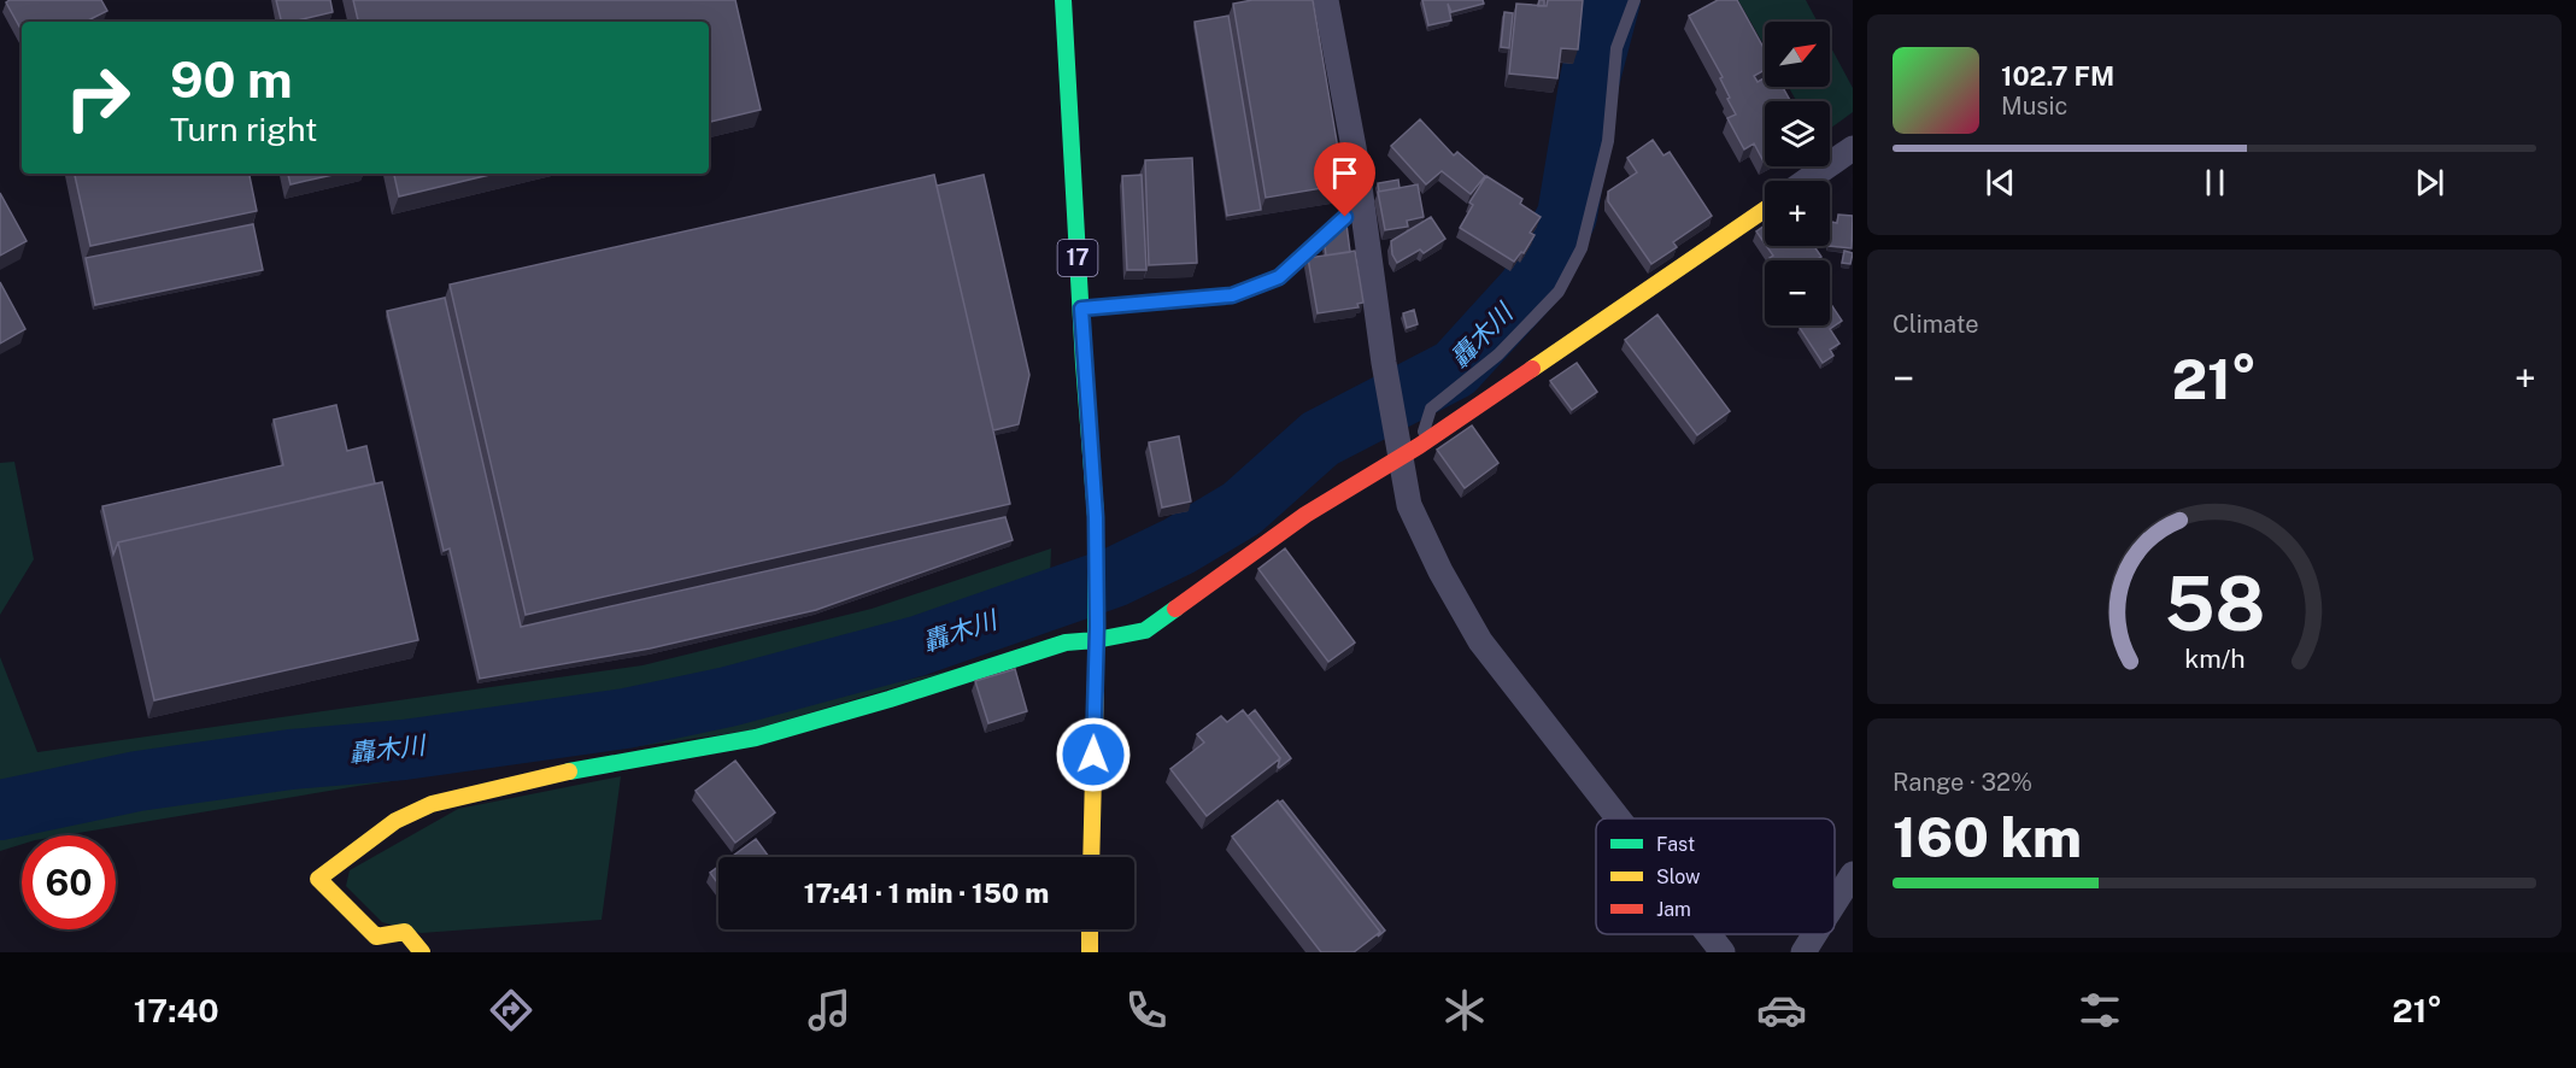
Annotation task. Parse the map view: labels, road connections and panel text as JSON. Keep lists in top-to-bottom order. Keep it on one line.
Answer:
{"streets":{"street":["17"]},"water":["轟木川"],"legend":["Fast","Slow","Jam"],"north":"top right","page":{"map_buttons":["+","−"],"turn":["90 m","Turn right"],"song":["102.7 FM","Music"],"tile":["Climate",["Range · 32%","160 km"]],"heat":["−","21°","+"],"limit":"60","trip":"17:41 · 1 min · 150 m","tabs":["17:40","21°"],"gauge":["58","km/h"]}}
